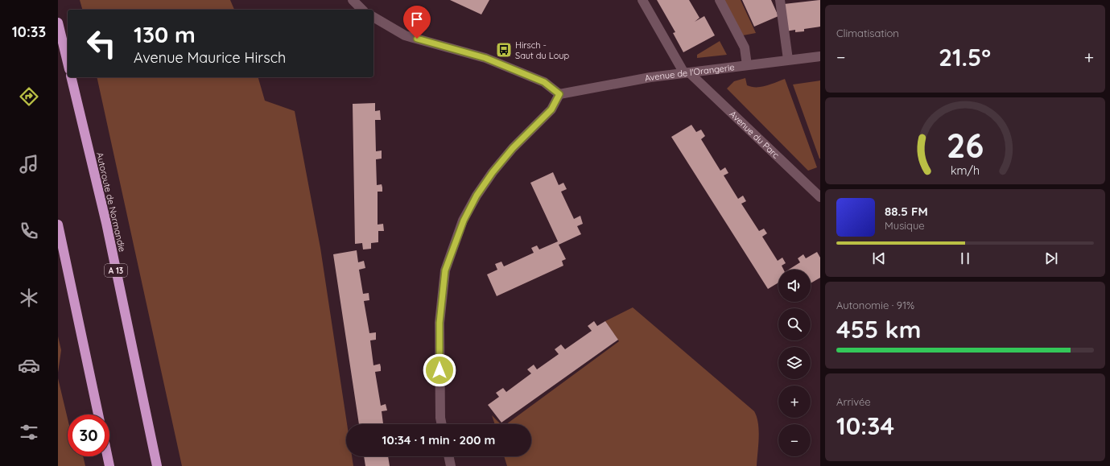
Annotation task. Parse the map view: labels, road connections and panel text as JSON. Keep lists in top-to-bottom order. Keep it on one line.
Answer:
{"streets":{"highway":["Autoroute de Normandie","A 13"],"street":["Avenue de l'Orangerie","Avenue du Parc"]},"crossings":[["Avenue de l'Orangerie","Avenue du Parc"]],"places":{"bus stop":["Hirsch - Saut du Loup"]},"page":{"tabs":"10:33","tile":["Climatisation",["Autonomie · 91%","455 km"],["Arrivée","10:34"]],"turn":["130 m","Avenue Maurice Hirsch"],"heat":["−","21.5°","+"],"song":["88.5 FM","Musique"],"map_buttons":["+","−"],"limit":"30","trip":"10:34 · 1 min · 200 m","gauge":["26","km/h"]}}
